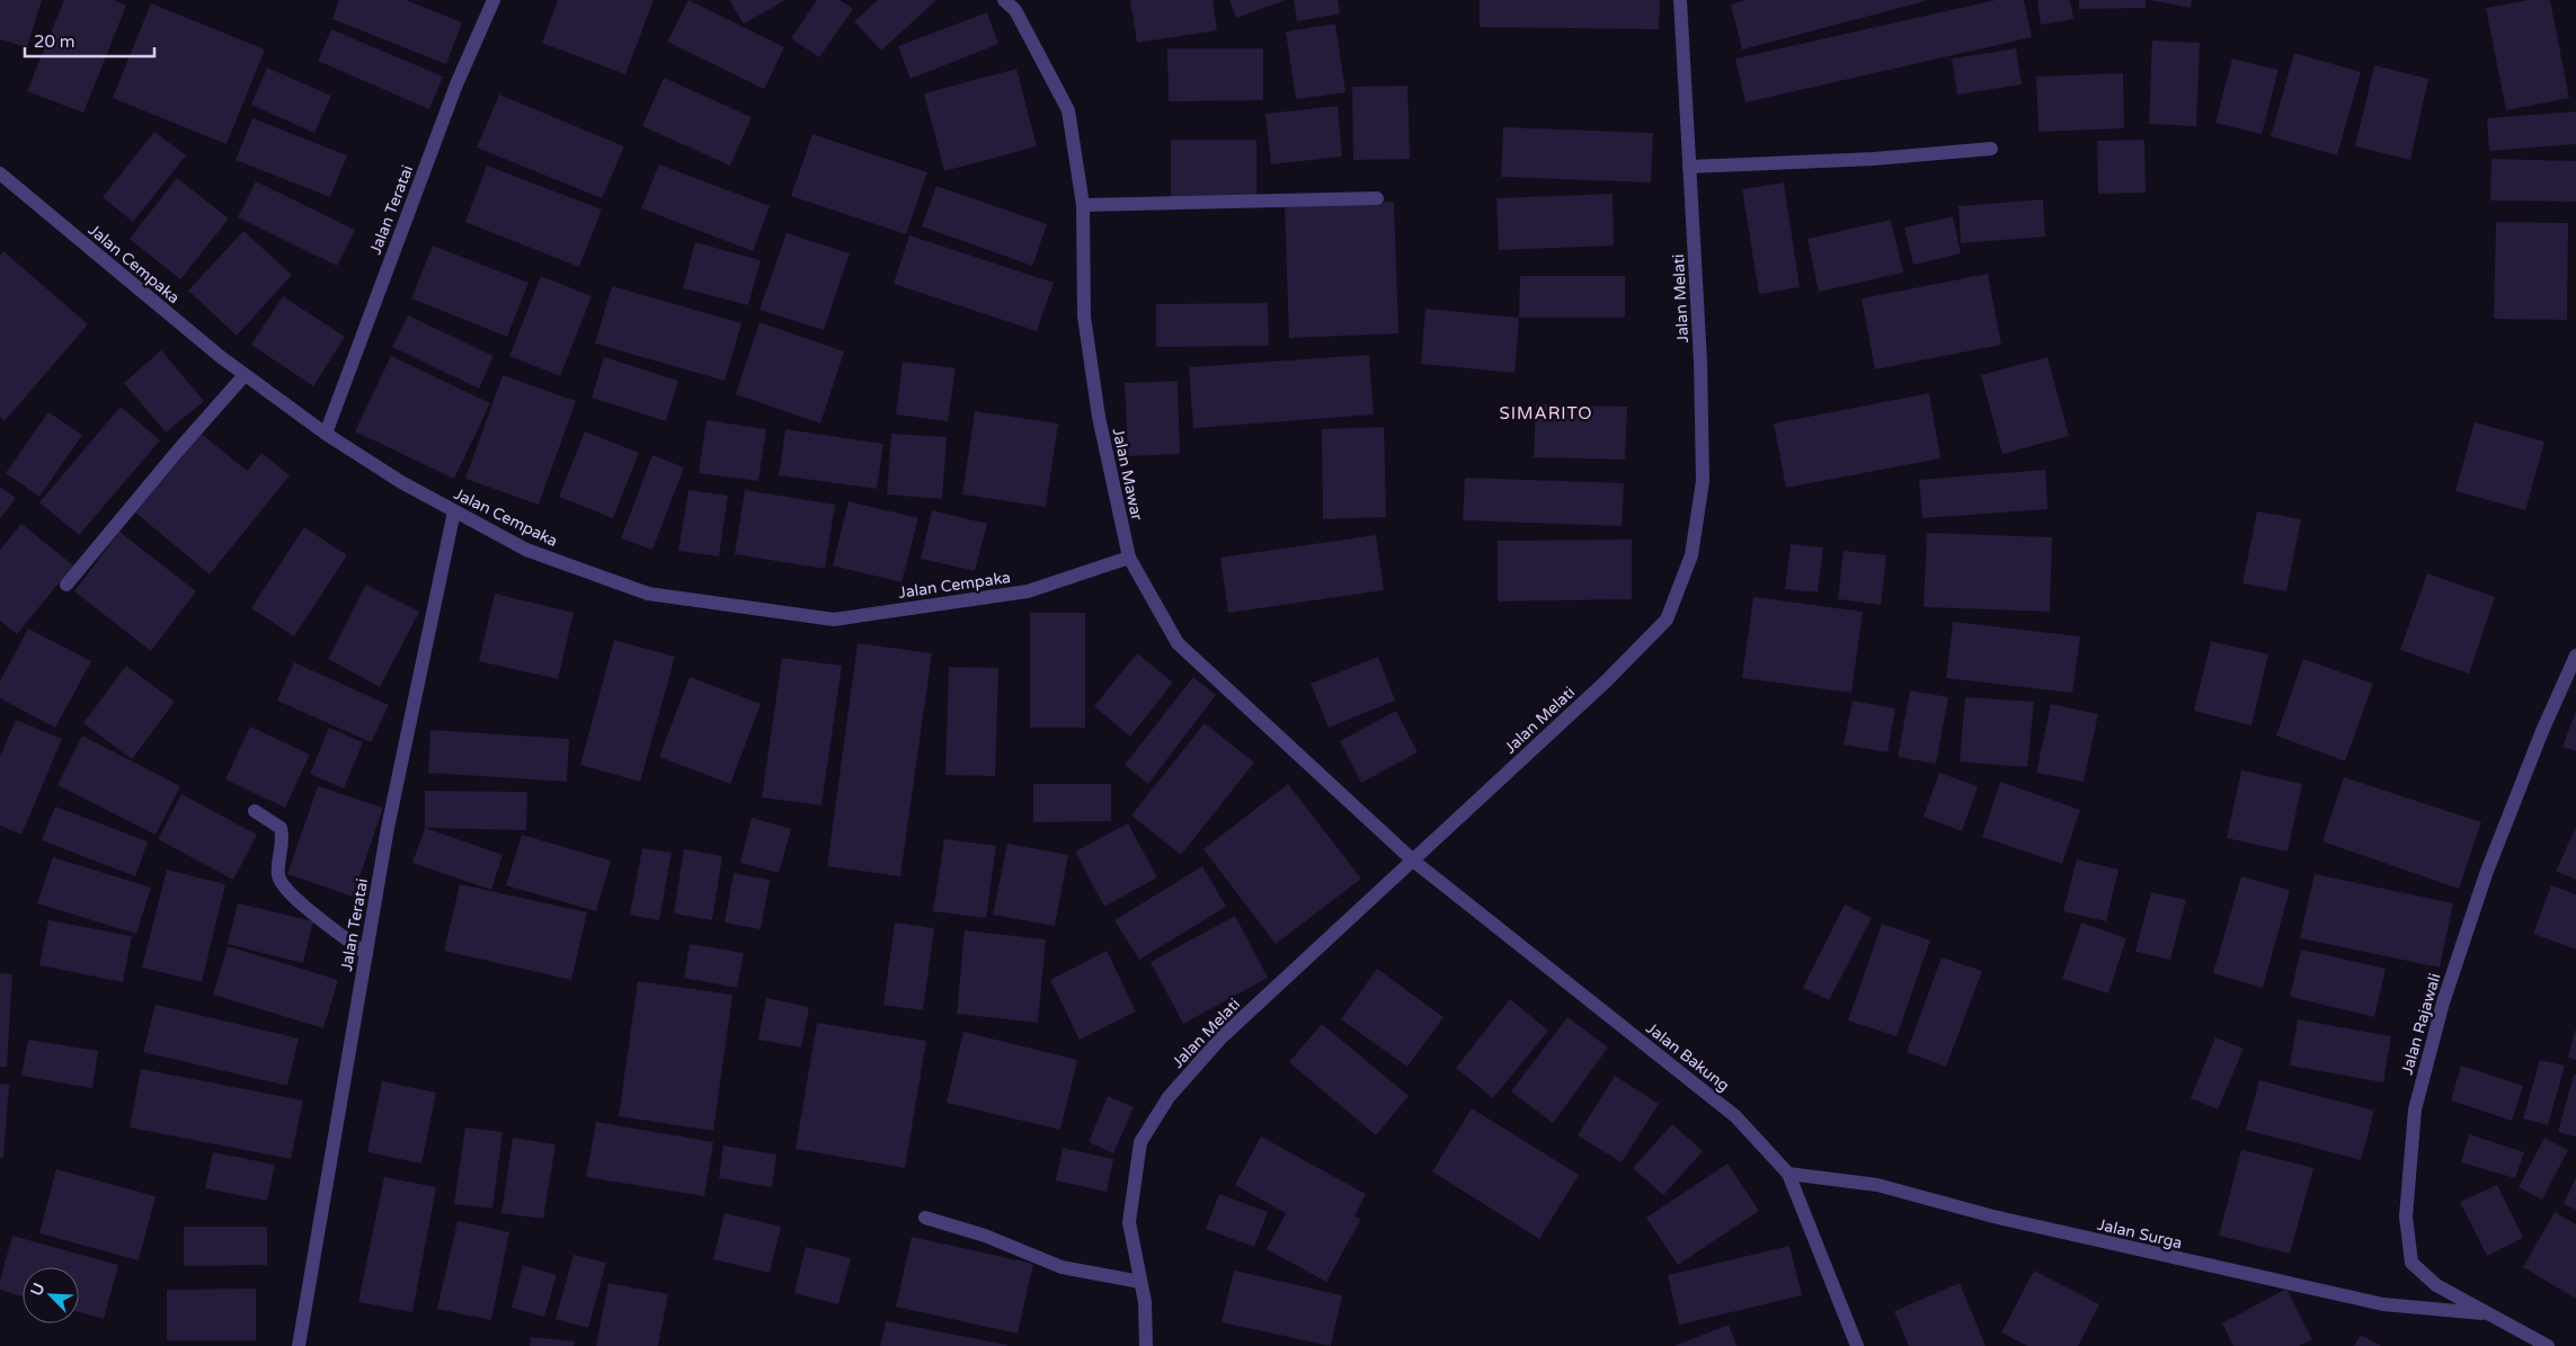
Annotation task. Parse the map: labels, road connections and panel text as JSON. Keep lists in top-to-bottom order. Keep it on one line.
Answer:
{"streets":{"street":["Jalan Teratai","Jalan Cempaka","Jalan Melati","Jalan Mawar","Jalan Rajawali","Jalan Bakung","Jalan Surga"]},"crossings":[["Jalan Teratai","Jalan Cempaka"],["Jalan Cempaka","Jalan Mawar"],["Jalan Melati","Jalan Mawar"],["Jalan Melati","Jalan Bakung"],["Jalan Mawar","Jalan Bakung"],["Jalan Rajawali","Jalan Surga"],["Jalan Bakung","Jalan Surga"]],"districts":["SIMARITO"],"scale_bar":"20 m","north":"top left"}
